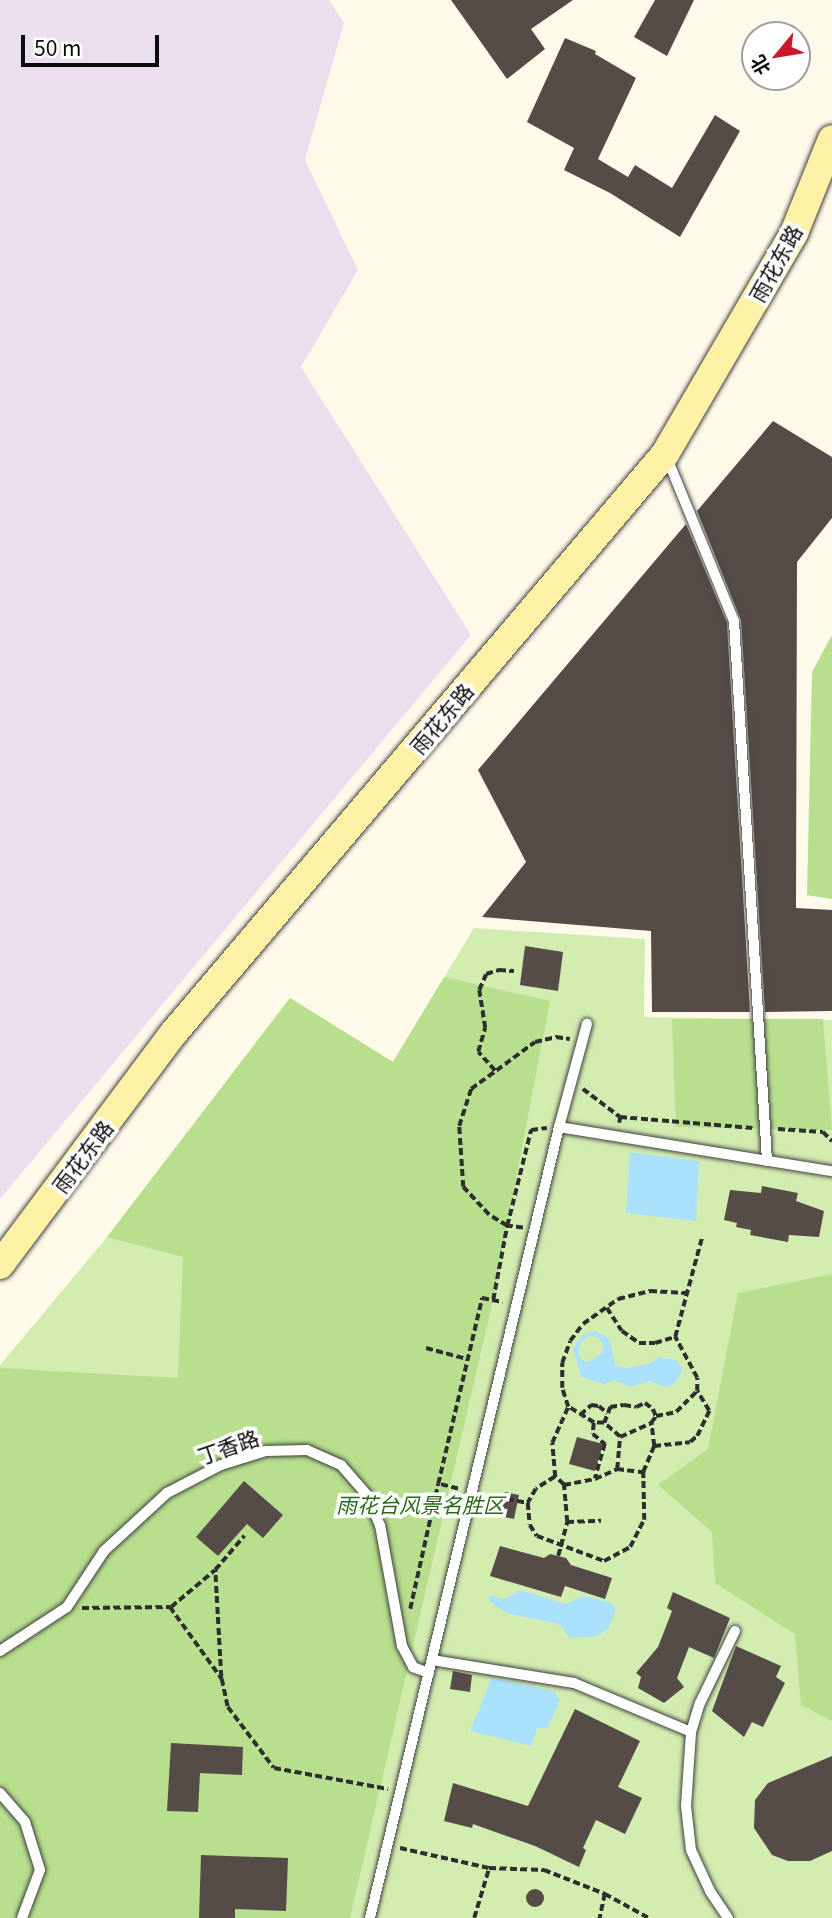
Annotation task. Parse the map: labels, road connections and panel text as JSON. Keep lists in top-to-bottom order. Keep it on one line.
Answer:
{"streets":{"main road":["雨花东路"],"lane":["丁香路"]},"parks":["雨花台风景名胜区"],"scale_bar":"50 m","north":"bottom left"}
